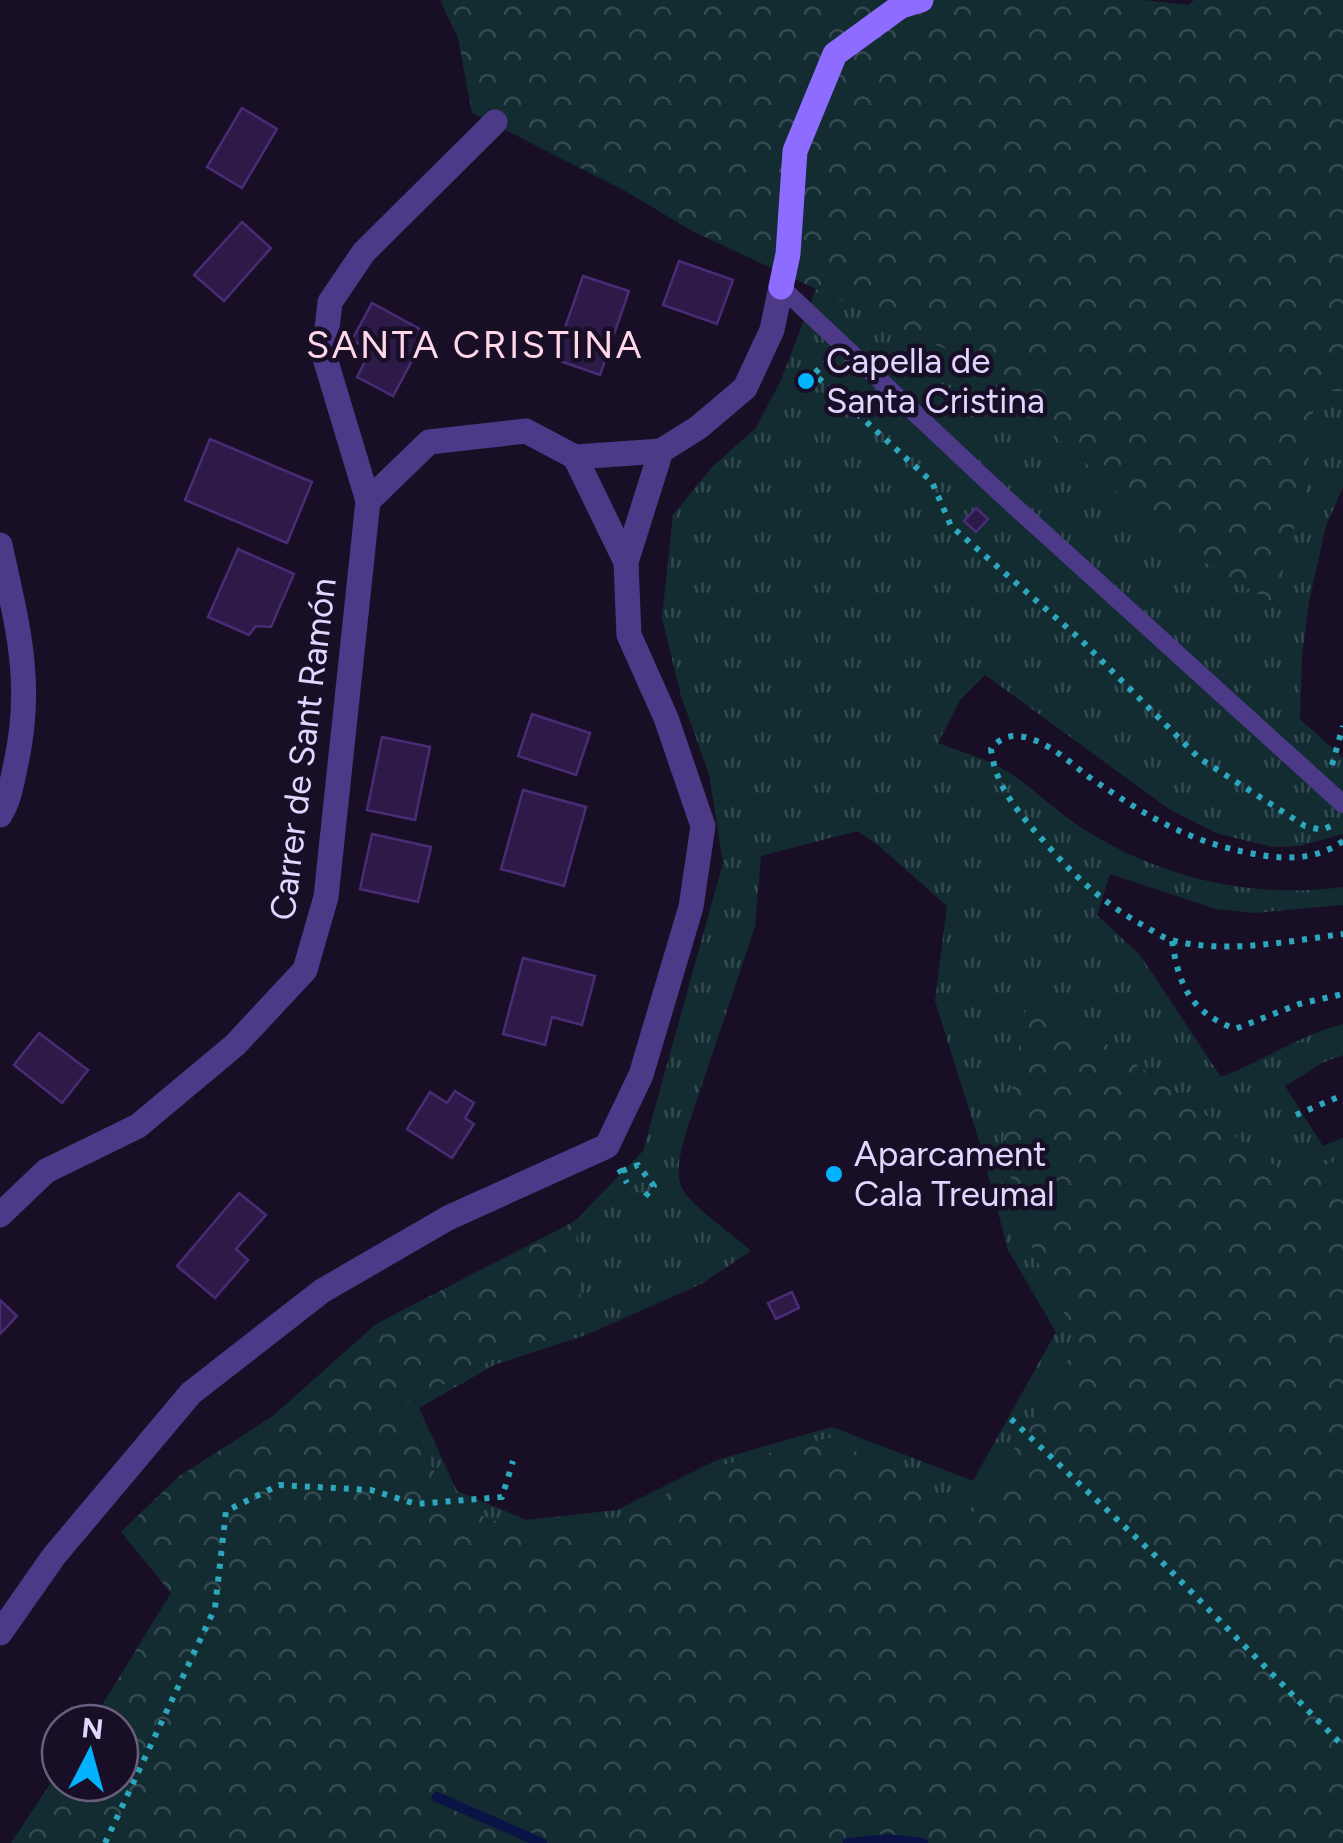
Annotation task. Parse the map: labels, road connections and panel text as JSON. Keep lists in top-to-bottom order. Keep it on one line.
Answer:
{"streets":{"street":["Carrer de Sant Ramón"]},"districts":["SANTA CRISTINA"],"places":["Capella de Santa Cristina","Aparcament Cala Treumal"],"north":"top"}
